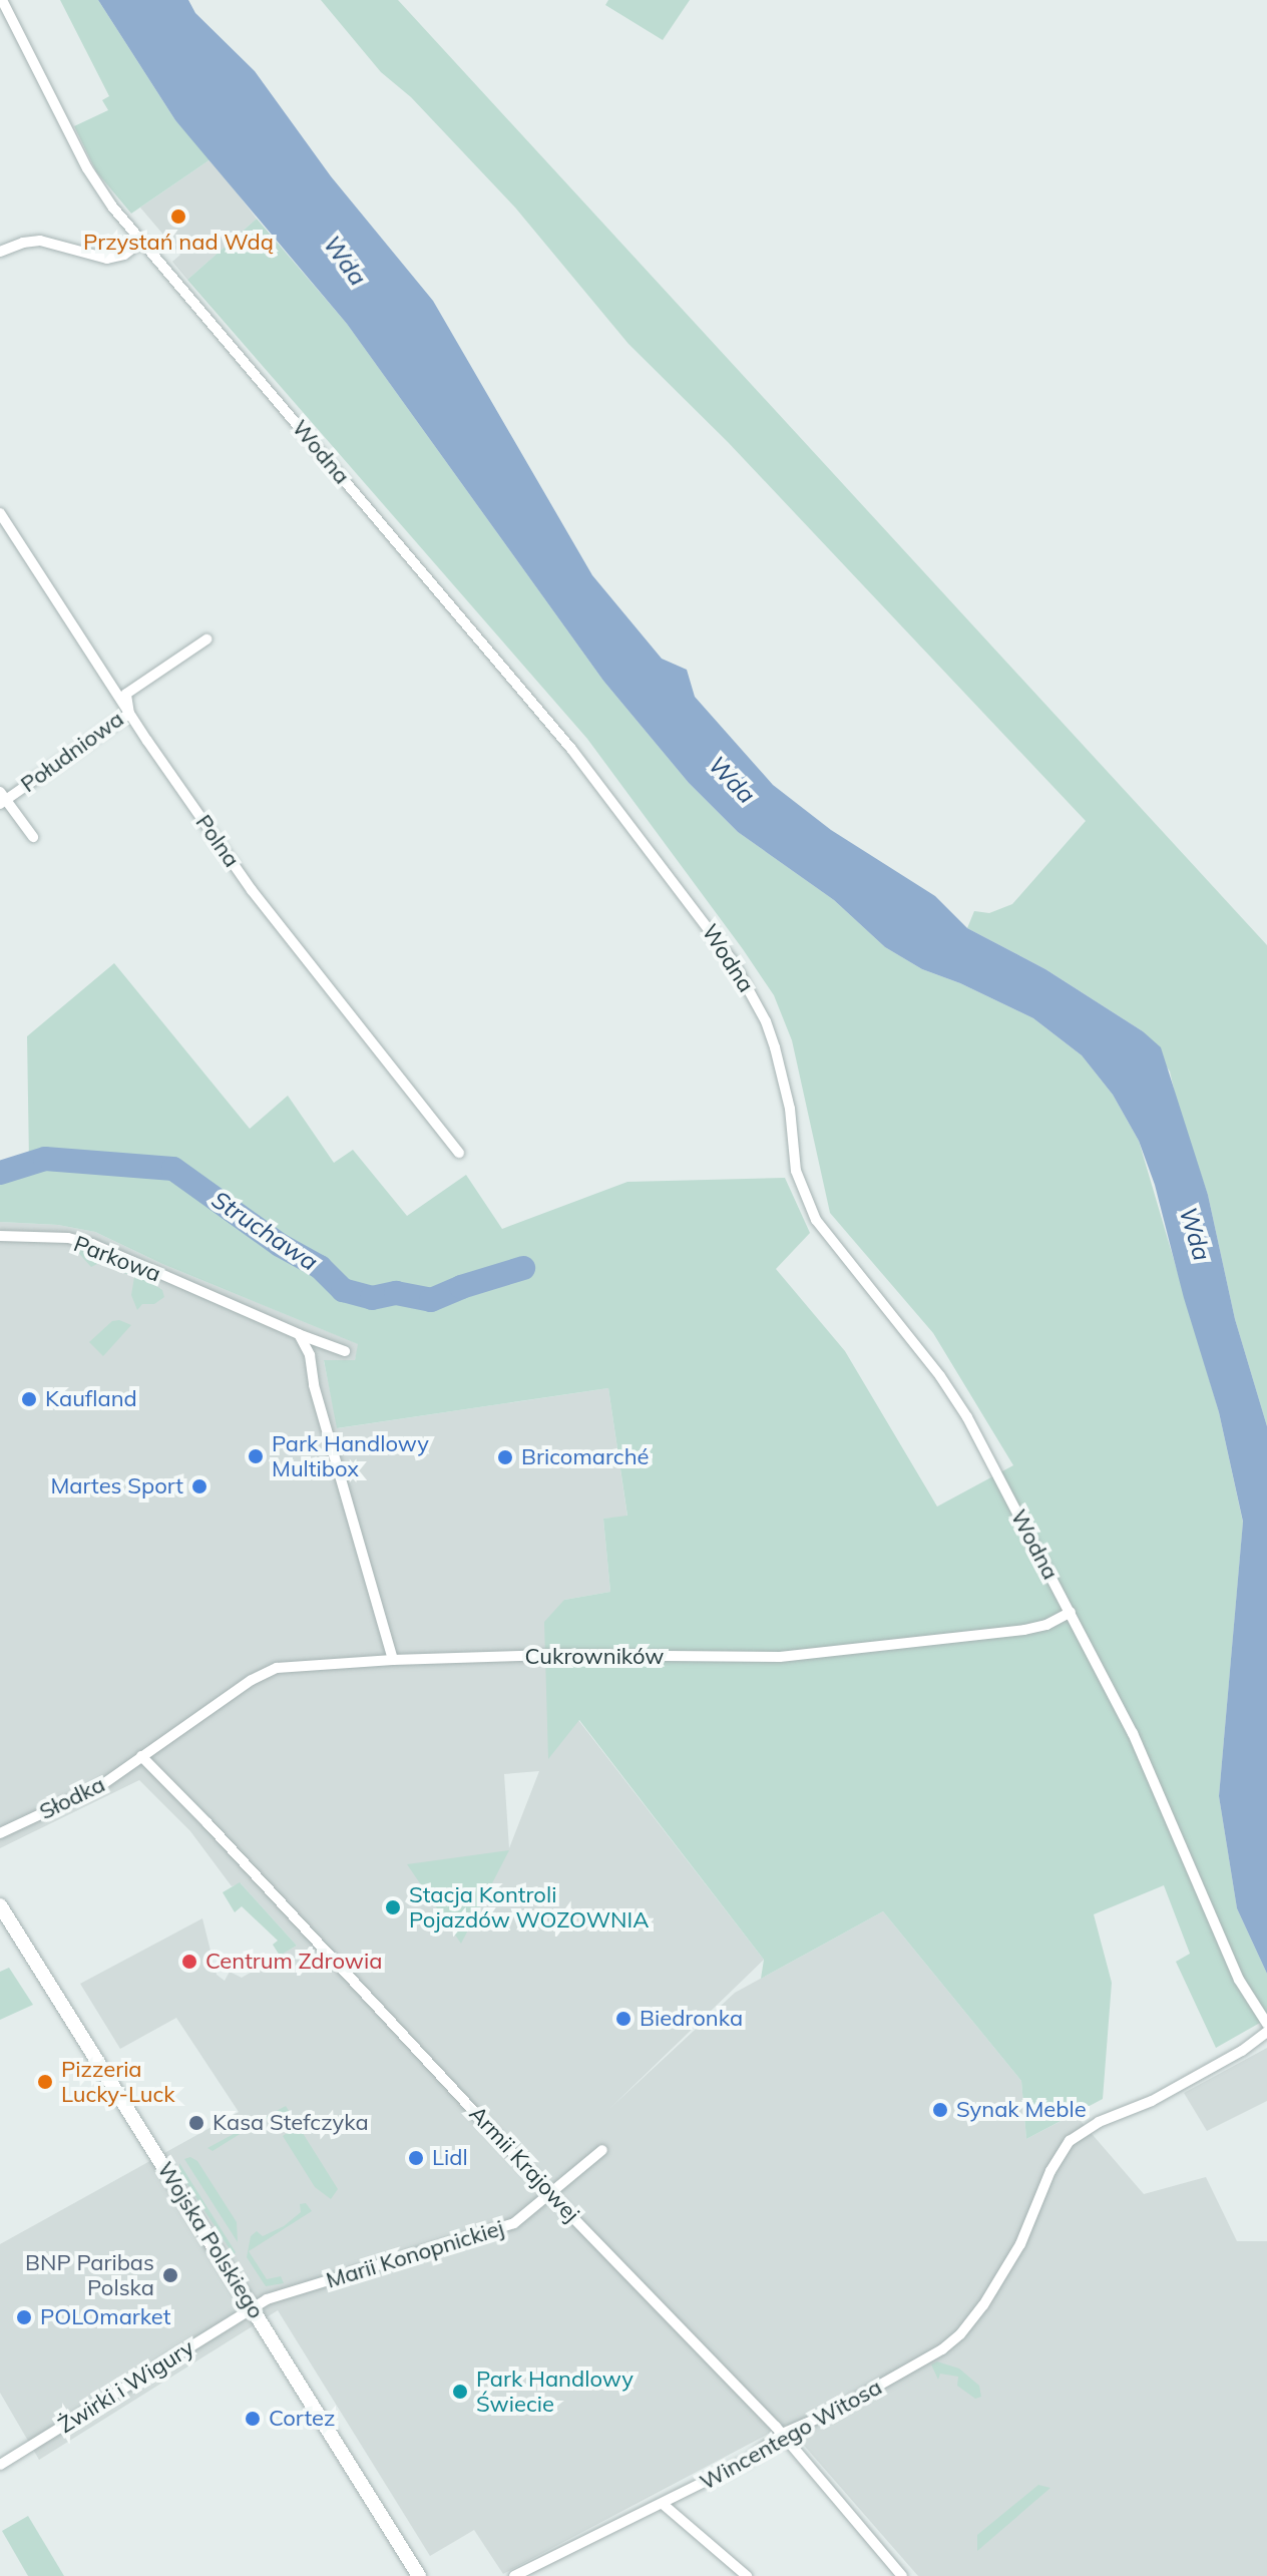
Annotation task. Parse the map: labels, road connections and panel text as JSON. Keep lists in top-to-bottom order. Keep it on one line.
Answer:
{"streets":{"street":["Wodna","Południowa","Polna","Parkowa","Cukrowników","Słodka","Armii Krajowej","Wojska Polskiego","Marii Konopnickiej","Żwirki i Wigury","Wincentego Witosa"]},"crossings":[["Wodna","Cukrowników"],["Południowa","Polna"],["Cukrowników","Słodka"],["Cukrowników","Armii Krajowej"],["Słodka","Armii Krajowej"],["Armii Krajowej","Marii Konopnickiej"],["Armii Krajowej","Wincentego Witosa"],["Wojska Polskiego","Marii Konopnickiej"],["Wojska Polskiego","Żwirki i Wigury"],["Marii Konopnickiej","Żwirki i Wigury"]],"water":["Wda","Struchawa"],"places":["Przystań nad Wdą","Kaufland","Park Handlowy Multibox","Bricomarché","Martes Sport","Stacja Kontroli Pojazdów WOZOWNIA","Centrum Zdrowia","Biedronka","Pizzeria Lucky-Luck","Synak Meble","Kasa Stefczyka","Lidl","BNP Paribas Polska","POLOmarket","Park Handlowy Świecie","Cortez"]}
